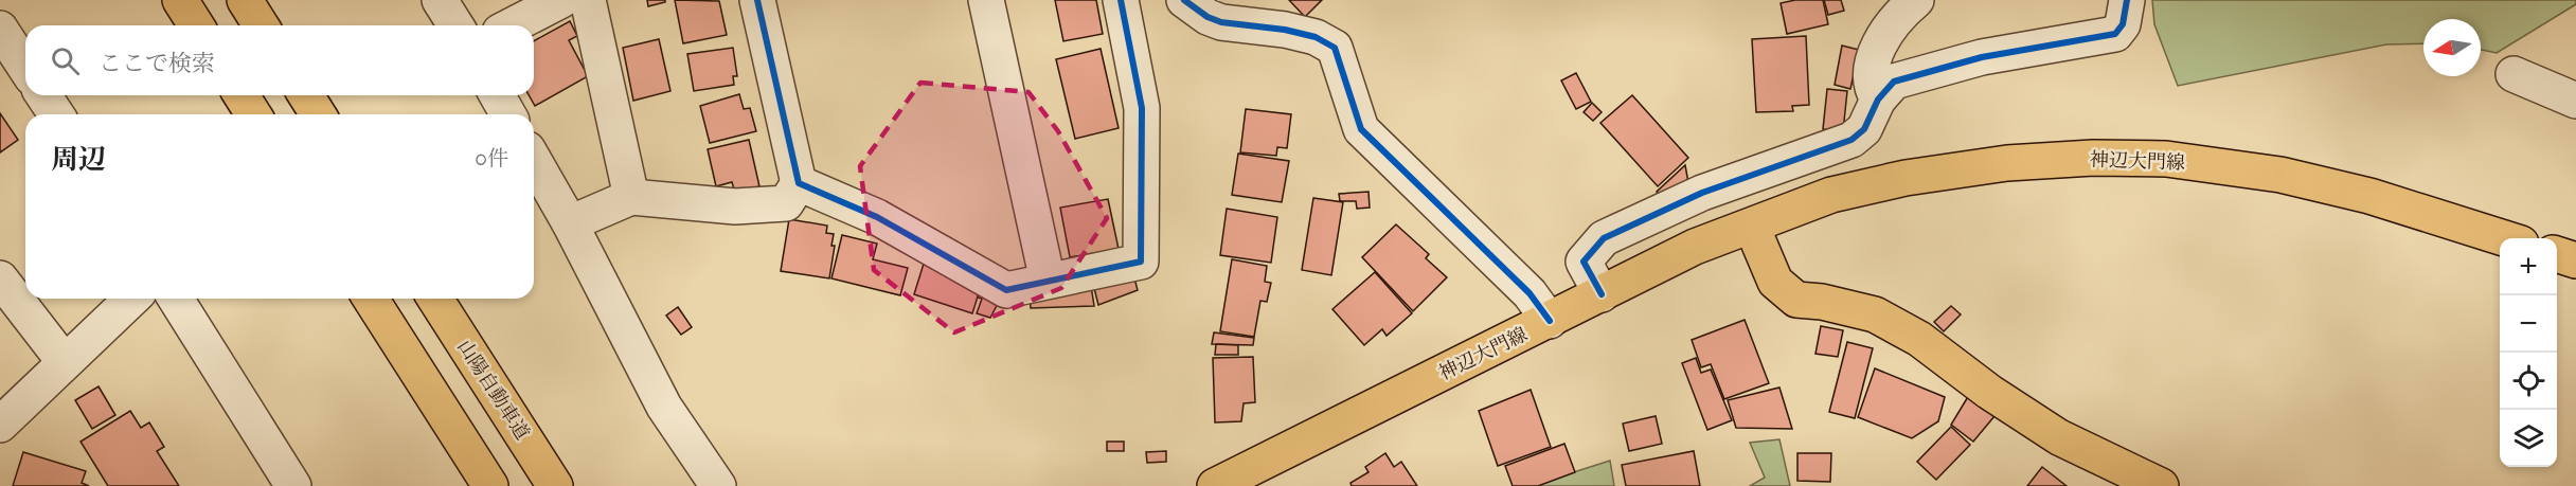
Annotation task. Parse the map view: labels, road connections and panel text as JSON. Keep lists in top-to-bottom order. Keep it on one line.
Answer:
{"streets":{"main road":["神辺大門線","山陽自動車道"]},"north":"left","page":{"search":"ここで検索","heading":["周辺","0件"],"map_buttons":["+","−"]}}
